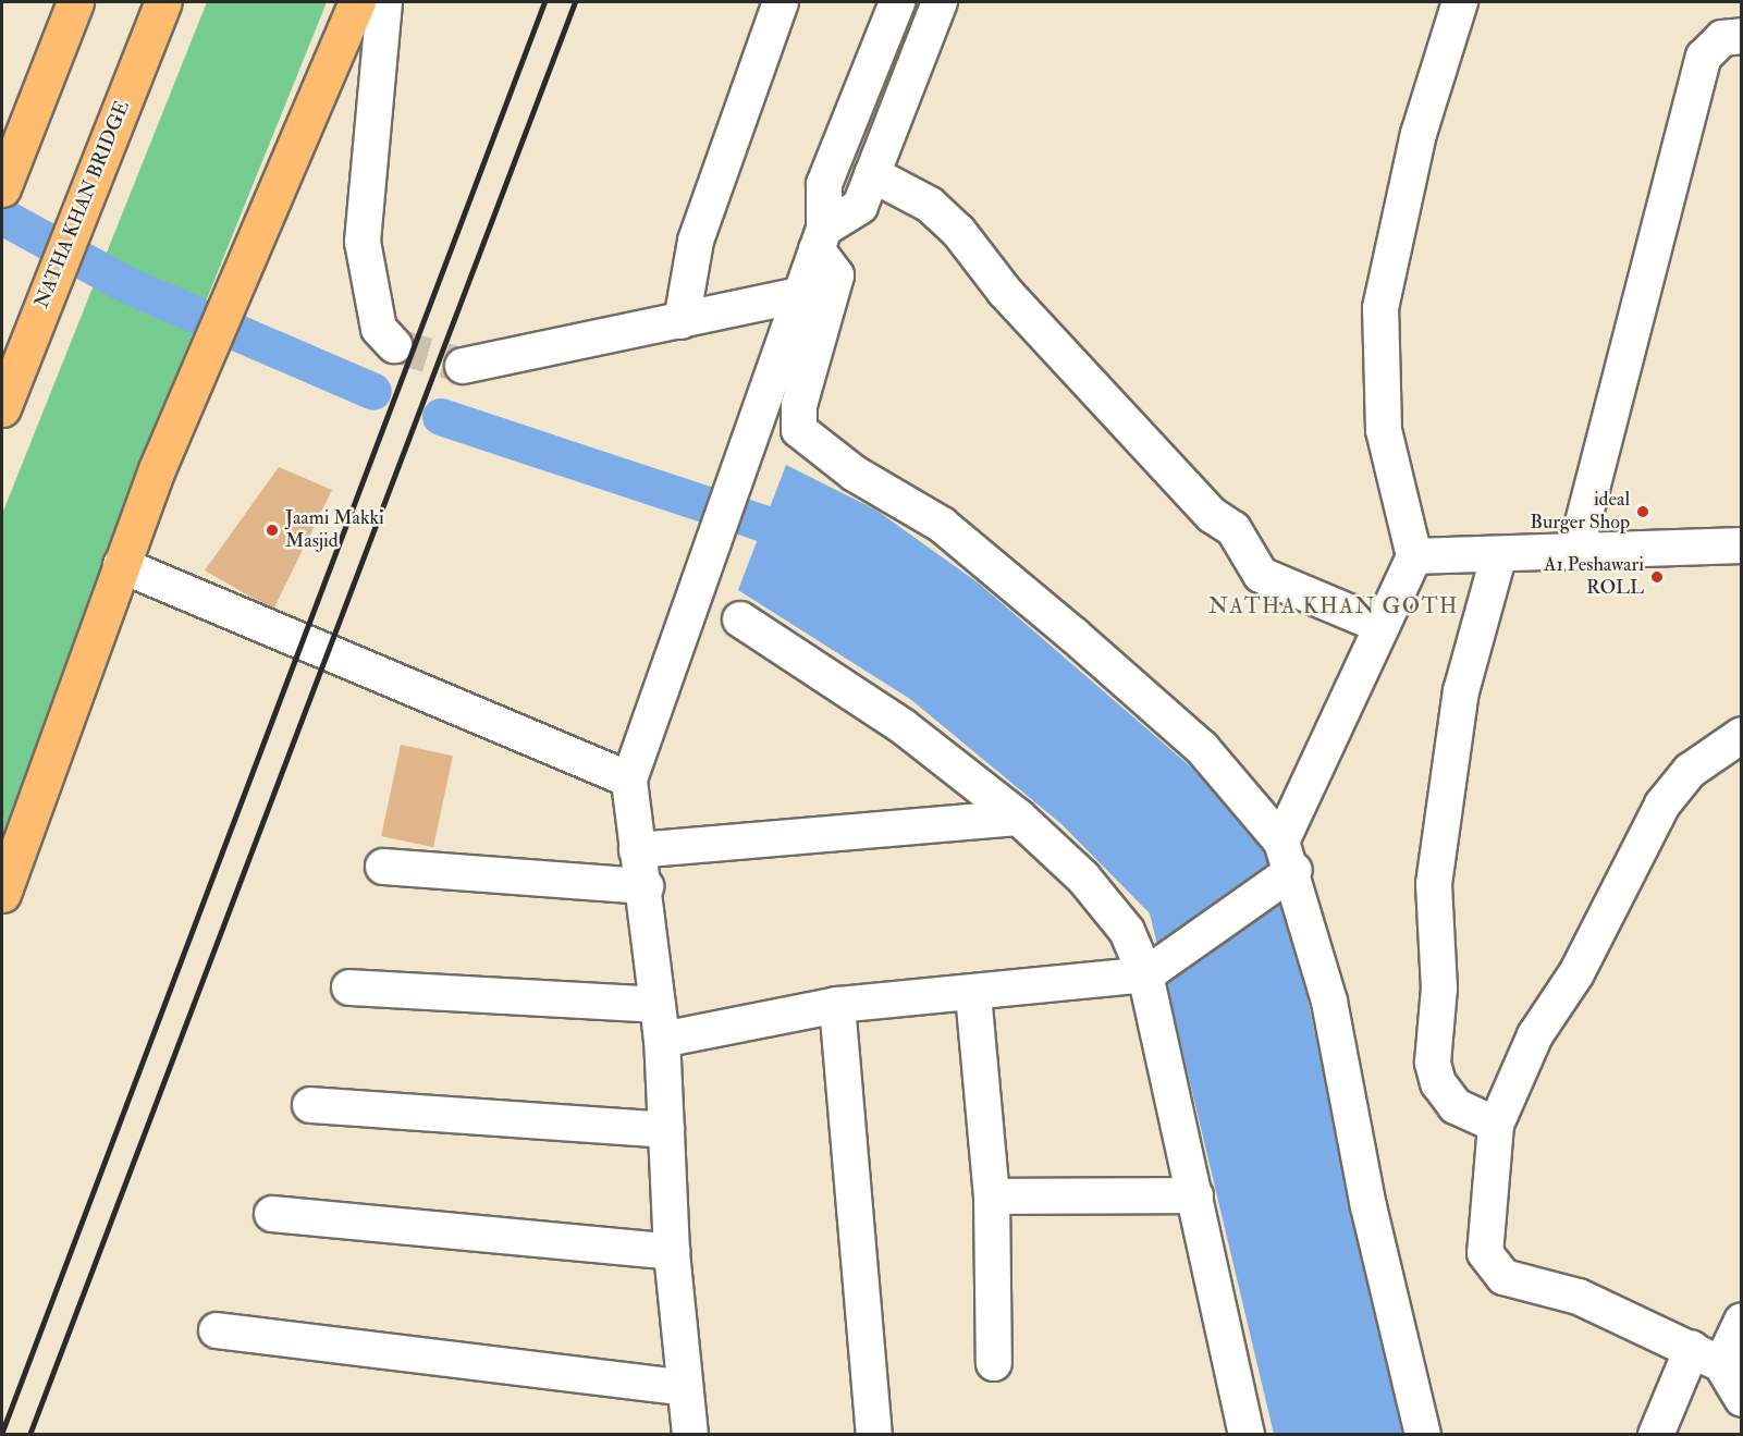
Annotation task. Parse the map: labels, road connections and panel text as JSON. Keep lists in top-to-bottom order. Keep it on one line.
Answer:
{"streets":{"highway":["NATHA KHAN BRIDGE"]},"districts":["NATHA KHAN GOTH"],"places":["ideal Burger Shop","Jaami Makki Masjid","A1 Peshawari ROLL"]}
